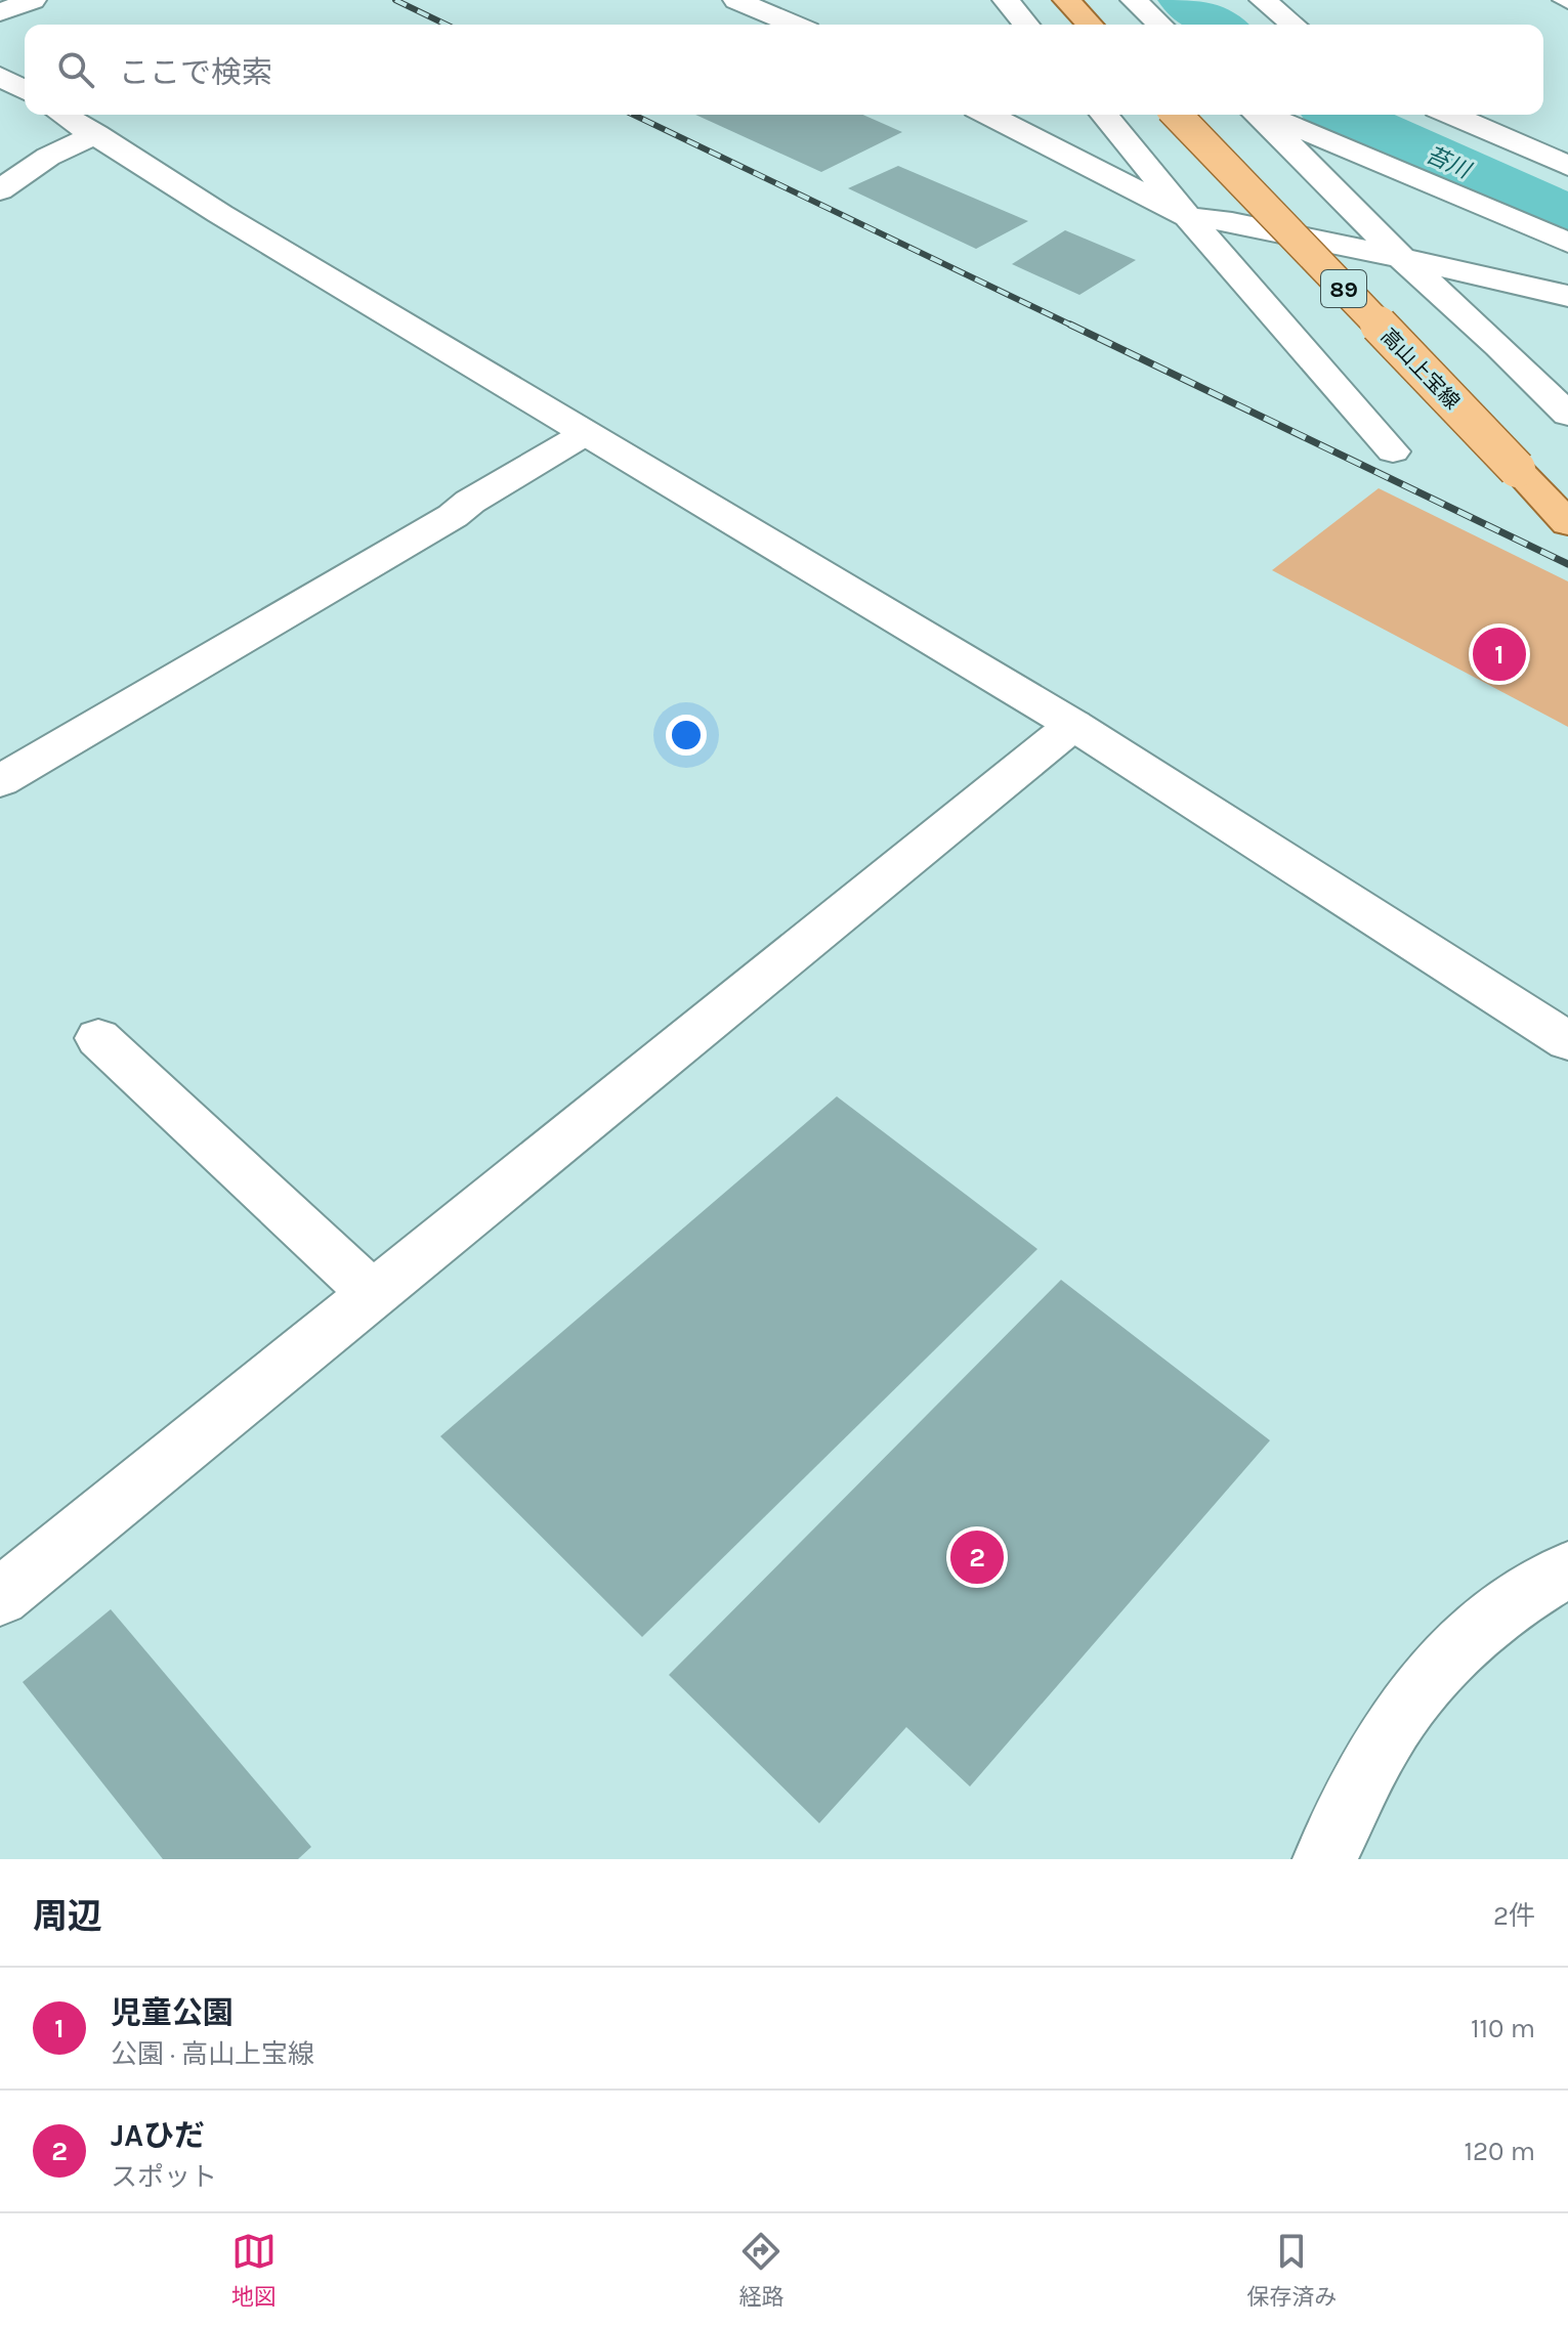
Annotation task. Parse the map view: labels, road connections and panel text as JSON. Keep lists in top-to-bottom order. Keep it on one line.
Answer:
{"streets":{"main road":["89","高山上宝線"]},"water":["苔川"],"page":{"search":"ここで検索","pins":["1","2"],"heading":["周辺","2件"],"list":[{"mark":"1","name":"児童公園","note":"公園 · 高山上宝線","value":"110 m"},{"mark":"2","name":"JAひだ","note":"スポット","value":"120 m"}],"nav":["地図","経路","保存済み"]}}
